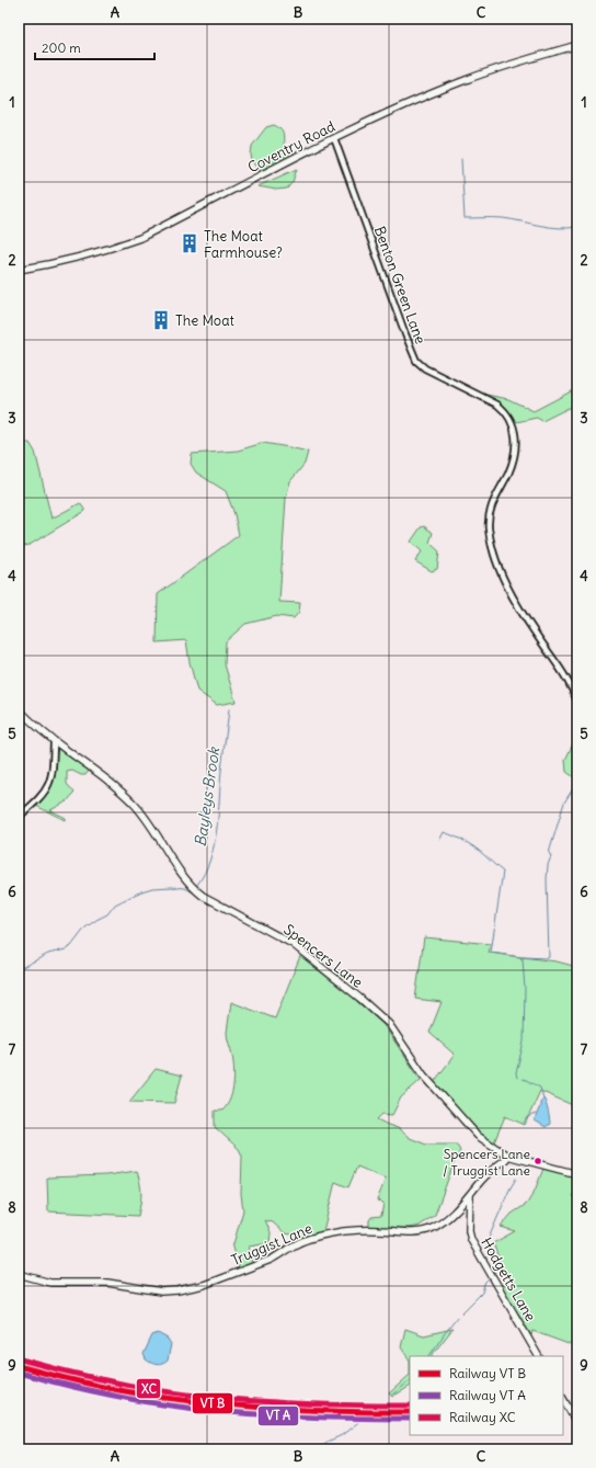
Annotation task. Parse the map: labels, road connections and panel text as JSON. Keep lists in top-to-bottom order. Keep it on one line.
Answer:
{"streets":{"street":["Coventry Road","Benton Green Lane","Spencers Lane","Truggist Lane","Hodgetts Lane"]},"crossings":[["Coventry Road","Benton Green Lane"],["Spencers Lane","Truggist Lane"],["Truggist Lane","Hodgetts Lane"]],"water":["Bayleys Brook"],"places":{"building":["The Moat Farmhouse?","The Moat"],"other":["Spencers Lane / Truggist Lane"]},"lines":["rail line XC"],"legend":["Railway VT B","Railway VT A","Railway XC"],"scale_bar":"200 m","grid":{"columns":["A","B","C"],"rows":["1","2","3","4","5","6","7","8","9"]}}
